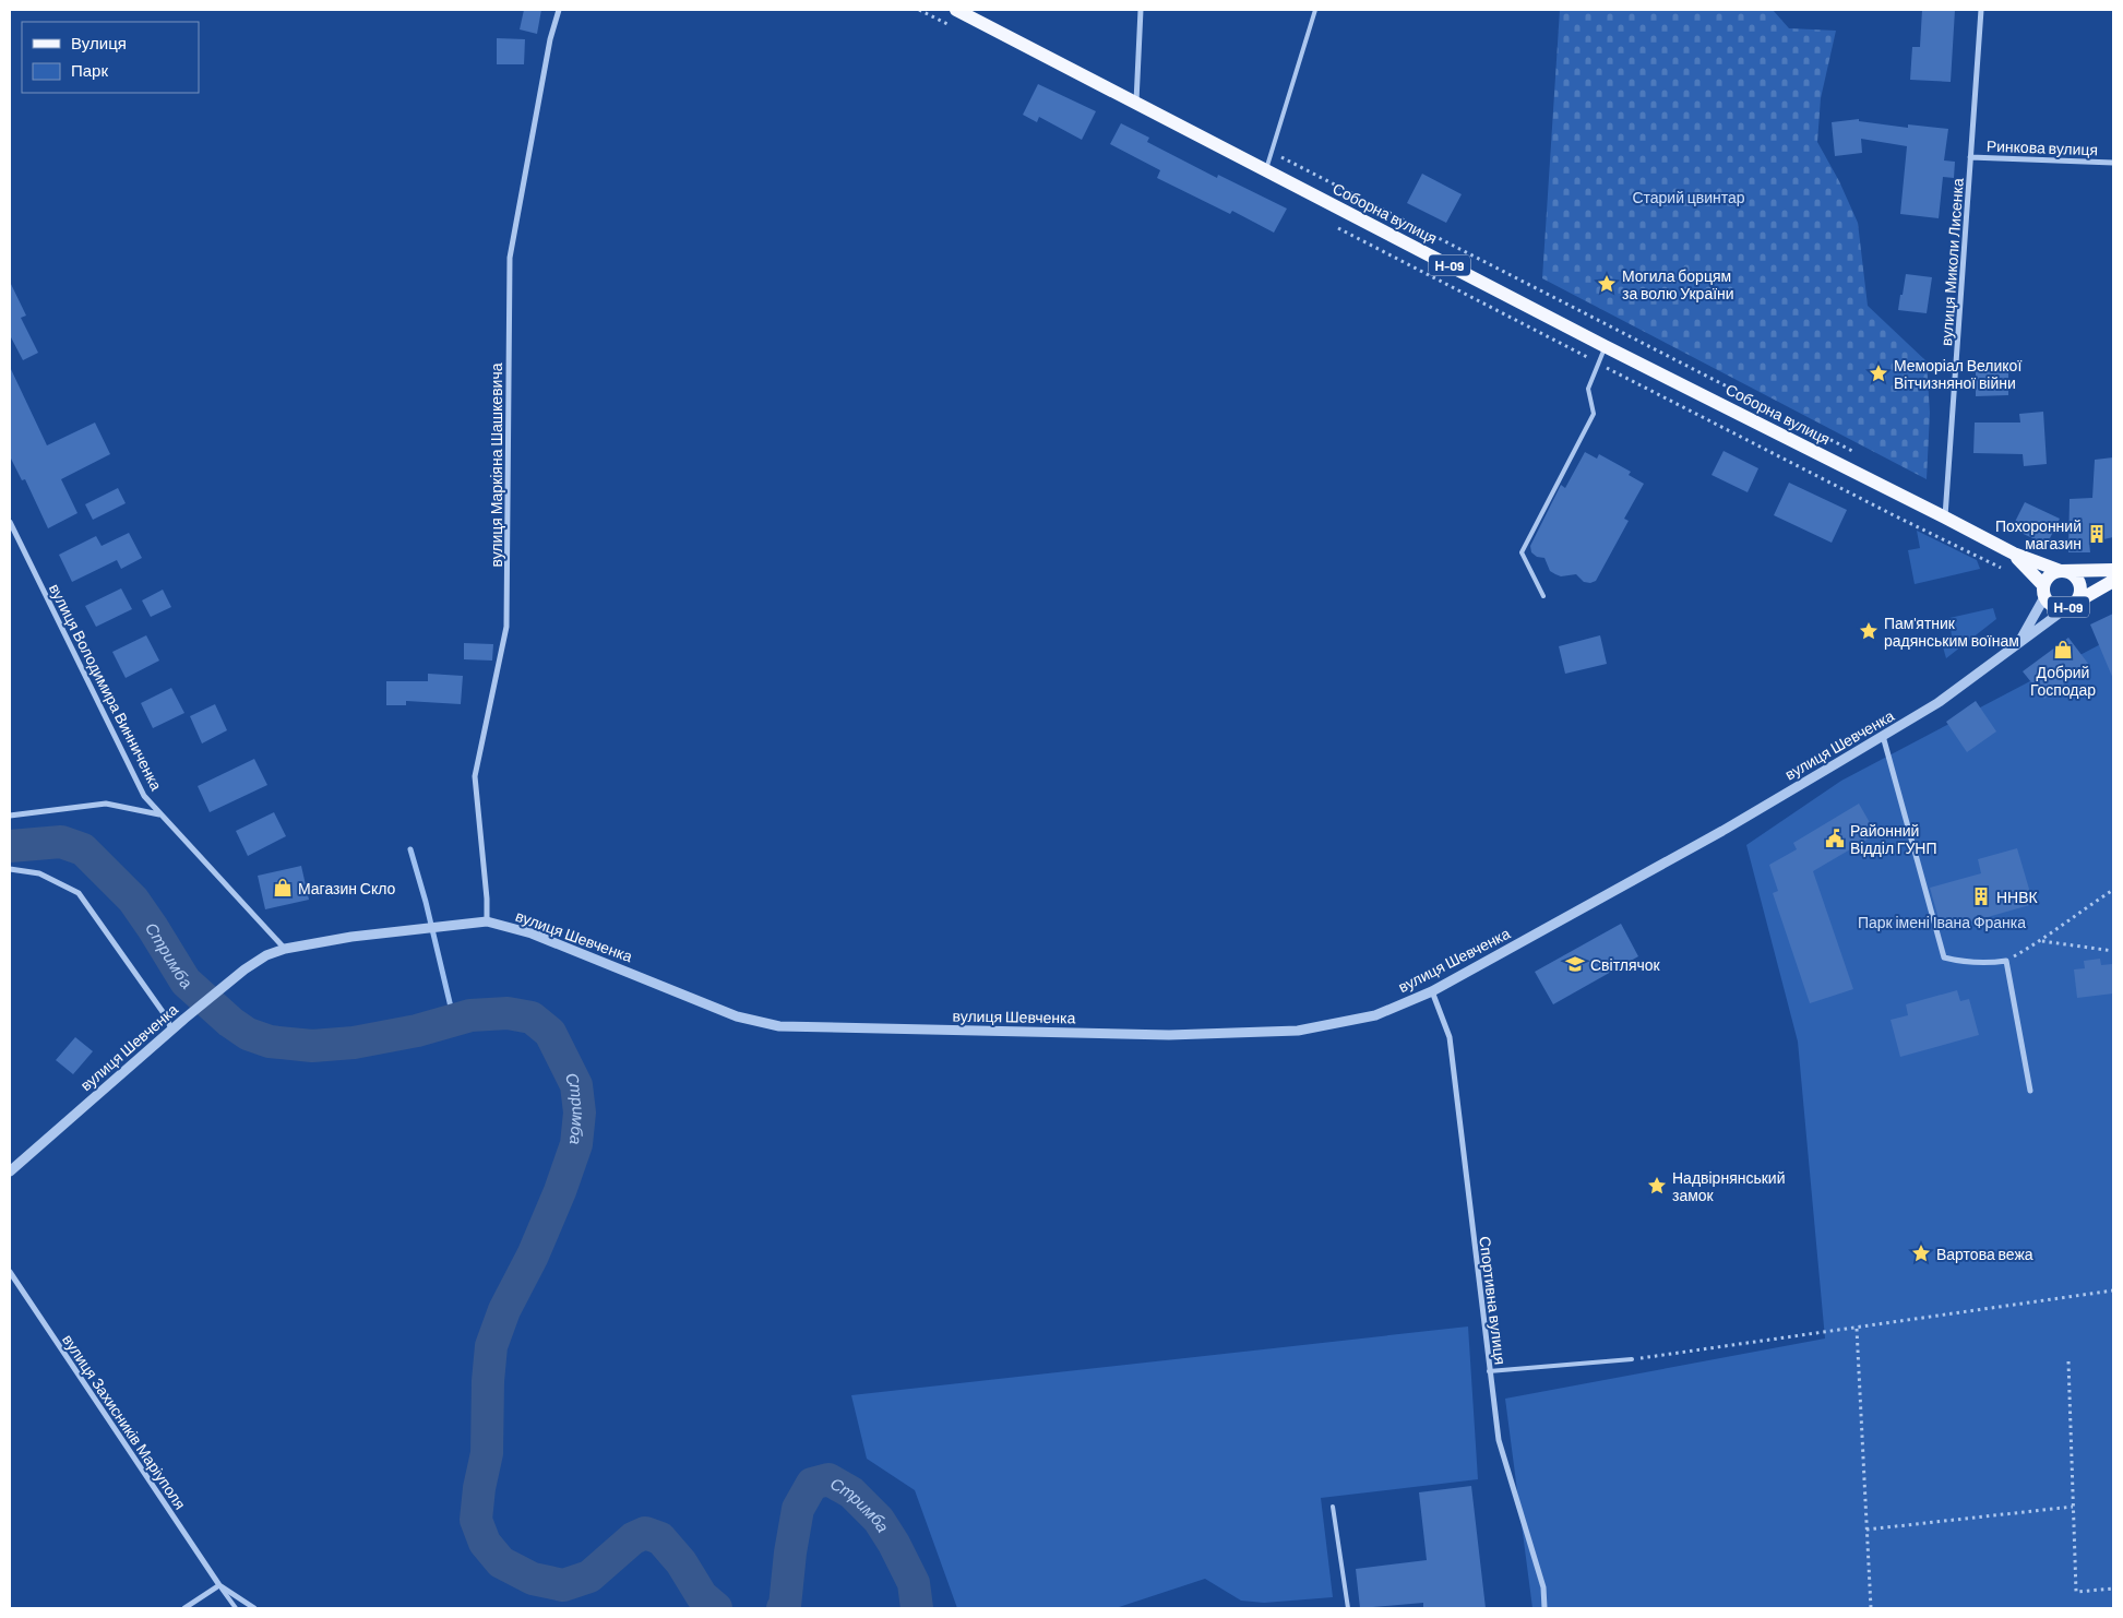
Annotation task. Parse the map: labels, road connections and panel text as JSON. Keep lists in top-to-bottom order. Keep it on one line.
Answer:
{"streets":{"main road":["Соборна вулиця","Н-09"],"street":["Ринкова вулиця","вулиця Миколи Лисенка","вулиця Маркіяна Шашкевича","вулиця Володимира Винниченка","вулиця Шевченка","Спортивна вулиця","вулиця Захисників Маріуполя"]},"crossings":[["Ринкова вулиця","вулиця Миколи Лисенка"],["Соборна вулиця","вулиця Миколи Лисенка"],["Соборна вулиця","Н-09"],["вулиця Миколи Лисенка","Н-09"],["Н-09","вулиця Шевченка"],["вулиця Маркіяна Шашкевича","вулиця Шевченка"],["вулиця Володимира Винниченка","вулиця Шевченка"],["вулиця Шевченка","Спортивна вулиця"]],"water":["Стримба"],"parks":["Старий цвинтар","Парк імені Івана Франка"],"places":{"place":["Могила борцям за волю України","Меморіал Великої Вітчизняної війни","Пам'ятник радянським воїнам","Надвірнянський замок","Вартова вежа"],"building":["Похоронний магазин","ННВК"],"shop":["Добрий Господар","Магазин Скло"],"public building":["Районний Відділ ГУНП"],"school or university":["Світлячок"]},"legend":["Вулиця","Парк"]}
